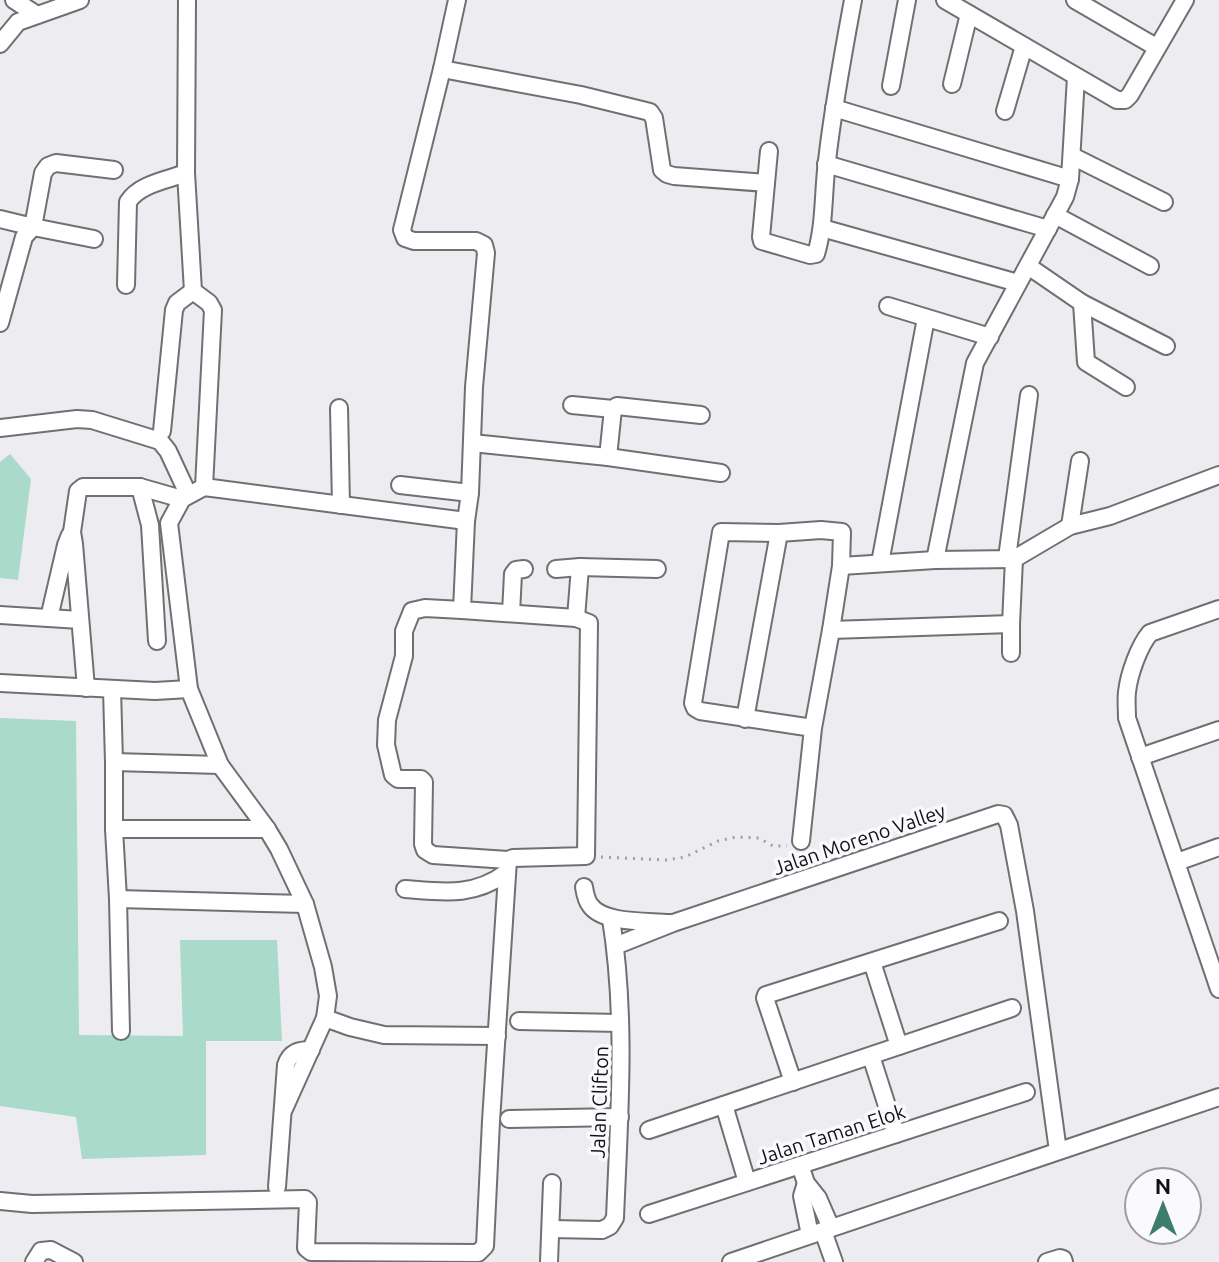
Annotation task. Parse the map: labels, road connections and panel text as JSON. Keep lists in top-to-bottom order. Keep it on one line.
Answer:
{"streets":{"street":["Jalan Moreno Valley","Jalan Clifton","Jalan Taman Elok"]},"crossings":[["Jalan Moreno Valley","Jalan Clifton"]],"north":"top"}
